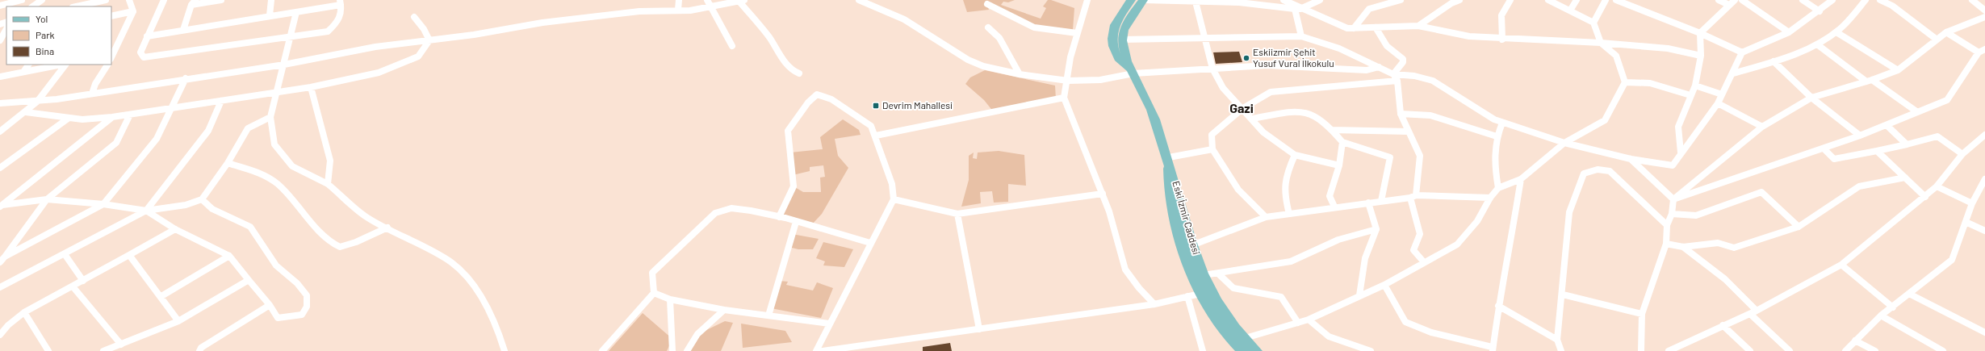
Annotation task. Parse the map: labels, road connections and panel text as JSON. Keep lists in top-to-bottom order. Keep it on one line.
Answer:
{"streets":{"main road":["Eski İzmir Caddesi"]},"districts":["Gazi"],"places":{"other":["Eskiizmir Şehit Yusuf Vural İlkokulu"],"transit":["Devrim Mahallesi"]},"legend":["Yol","Park","Bina"]}
